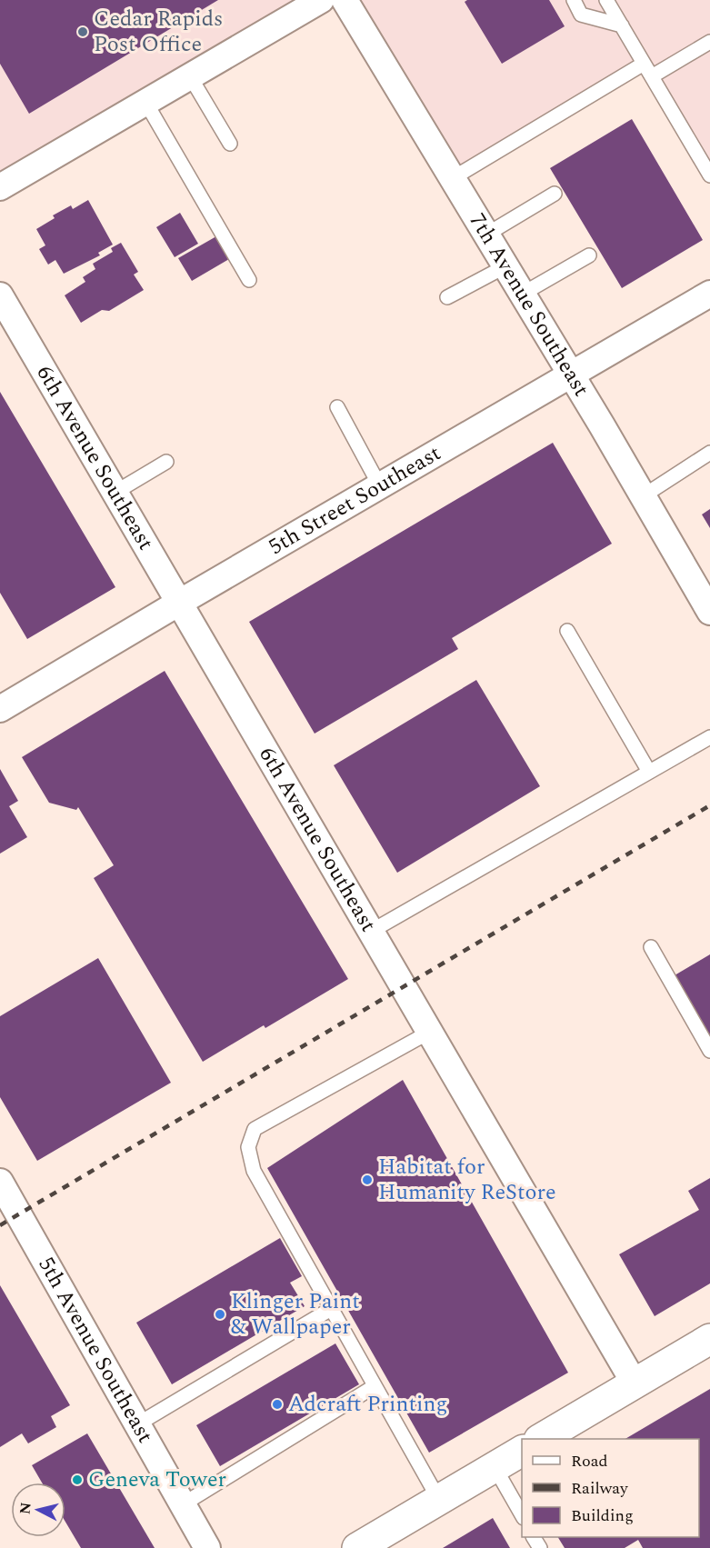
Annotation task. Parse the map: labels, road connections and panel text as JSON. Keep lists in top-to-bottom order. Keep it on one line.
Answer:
{"streets":{"street":["7th Avenue Southeast","6th Avenue Southeast","5th Street Southeast","5th Avenue Southeast"]},"crossings":[["7th Avenue Southeast","5th Street Southeast"],["6th Avenue Southeast","5th Street Southeast"]],"places":["Cedar Rapids Post Office","Habitat for Humanity ReStore","Klinger Paint & Wallpaper","Adcraft Printing","Geneva Tower"],"legend":["Road","Railway","Building"],"north":"left"}
